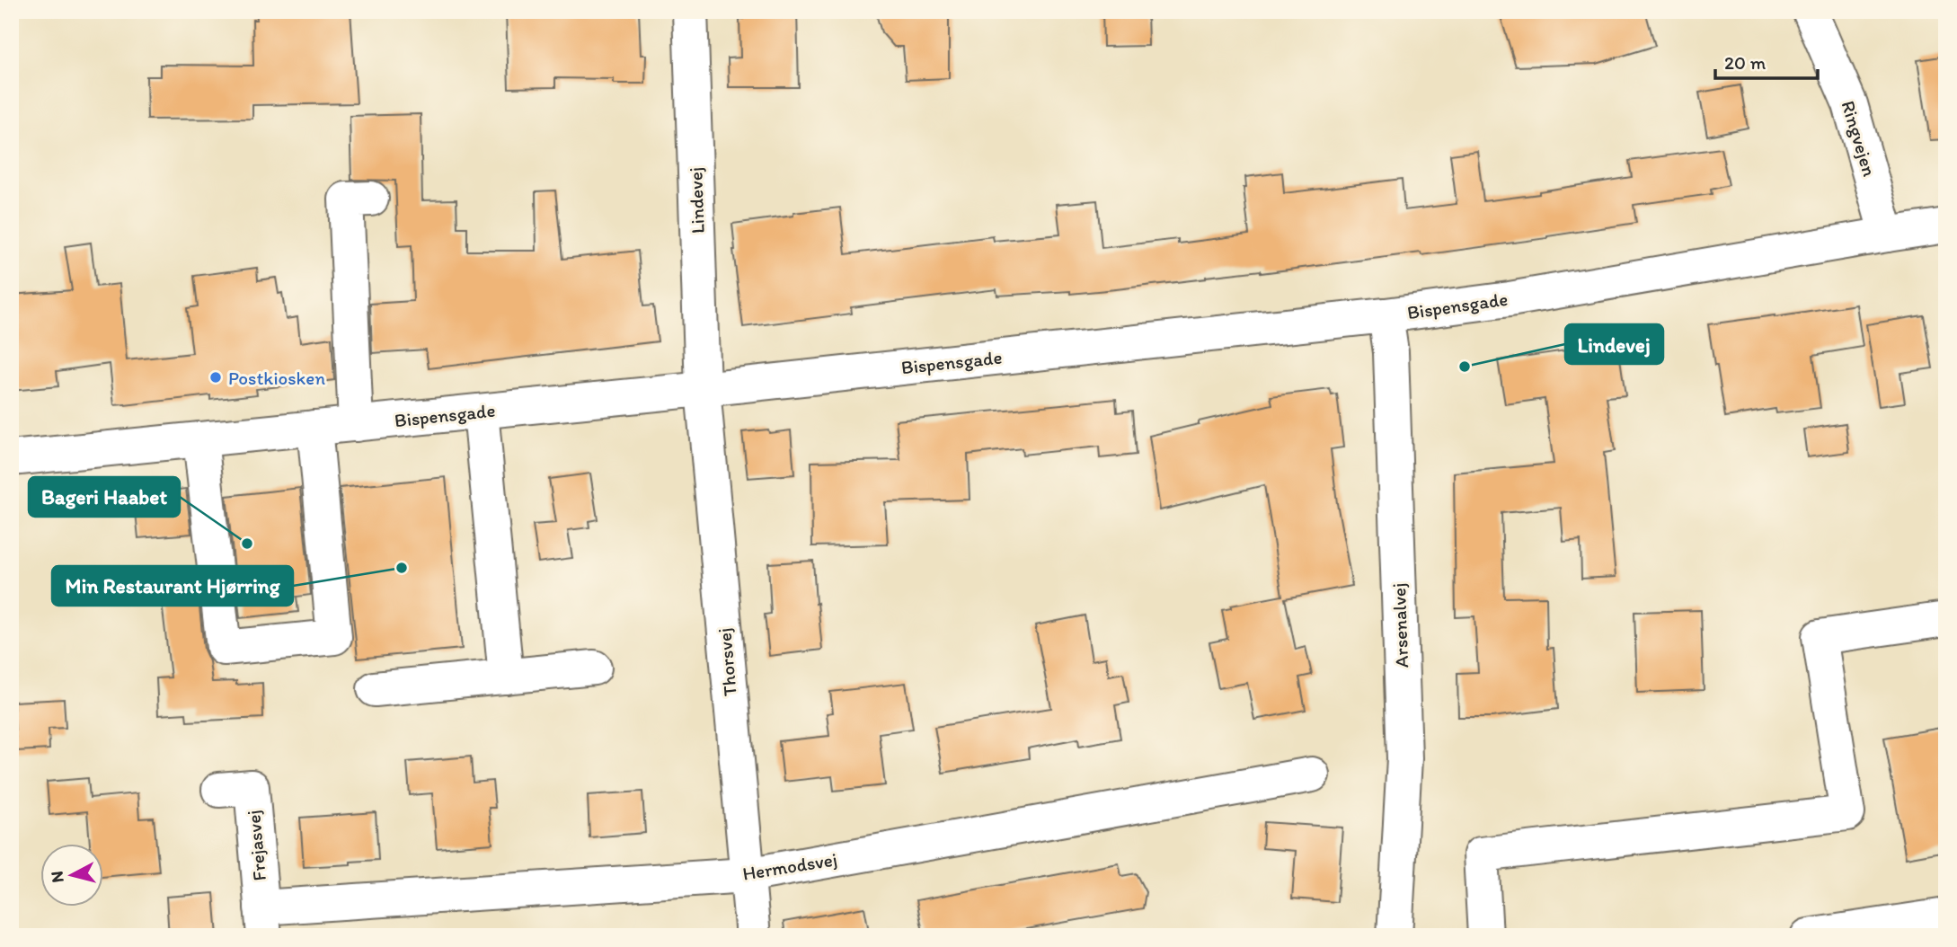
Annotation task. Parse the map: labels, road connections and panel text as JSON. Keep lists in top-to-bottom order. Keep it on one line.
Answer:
{"streets":{"street":["Ringvejen","Lindevej","Bispensgade","Arsenalvej","Thorsvej","Frejasvej","Hermodsvej"]},"crossings":[["Ringvejen","Bispensgade"],["Lindevej","Bispensgade"],["Lindevej","Thorsvej"],["Bispensgade","Arsenalvej"],["Bispensgade","Thorsvej"],["Thorsvej","Hermodsvej"],["Frejasvej","Hermodsvej"]],"places":["Lindevej","Postkiosken","Bageri Haabet","Min Restaurant Hjørring"],"scale_bar":"20 m","north":"left"}
